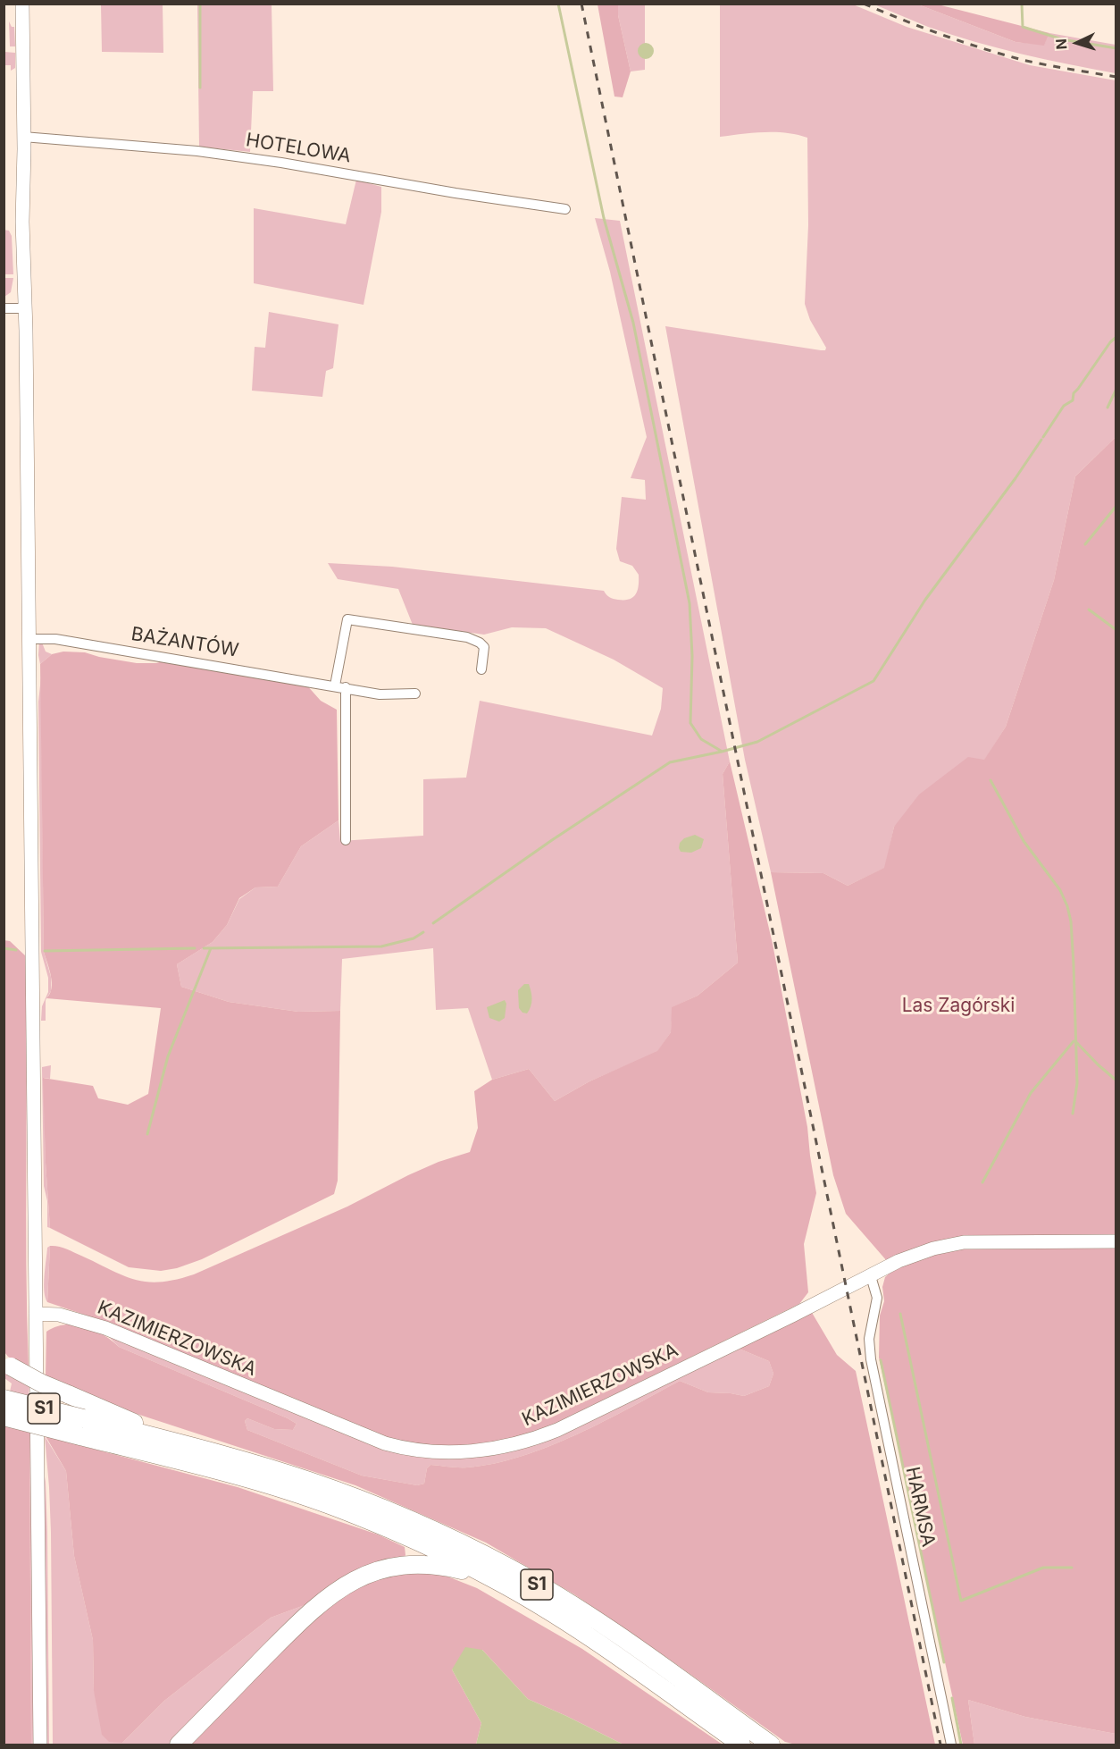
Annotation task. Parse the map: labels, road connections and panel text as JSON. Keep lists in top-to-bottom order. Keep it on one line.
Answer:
{"streets":{"highway":["S1"],"street":["HOTELOWA","BAŻANTÓW","KAZIMIERZOWSKA","HARMSA"]},"crossings":[["KAZIMIERZOWSKA","HARMSA"]],"parks":["Las Zagórski"],"north":"left"}
